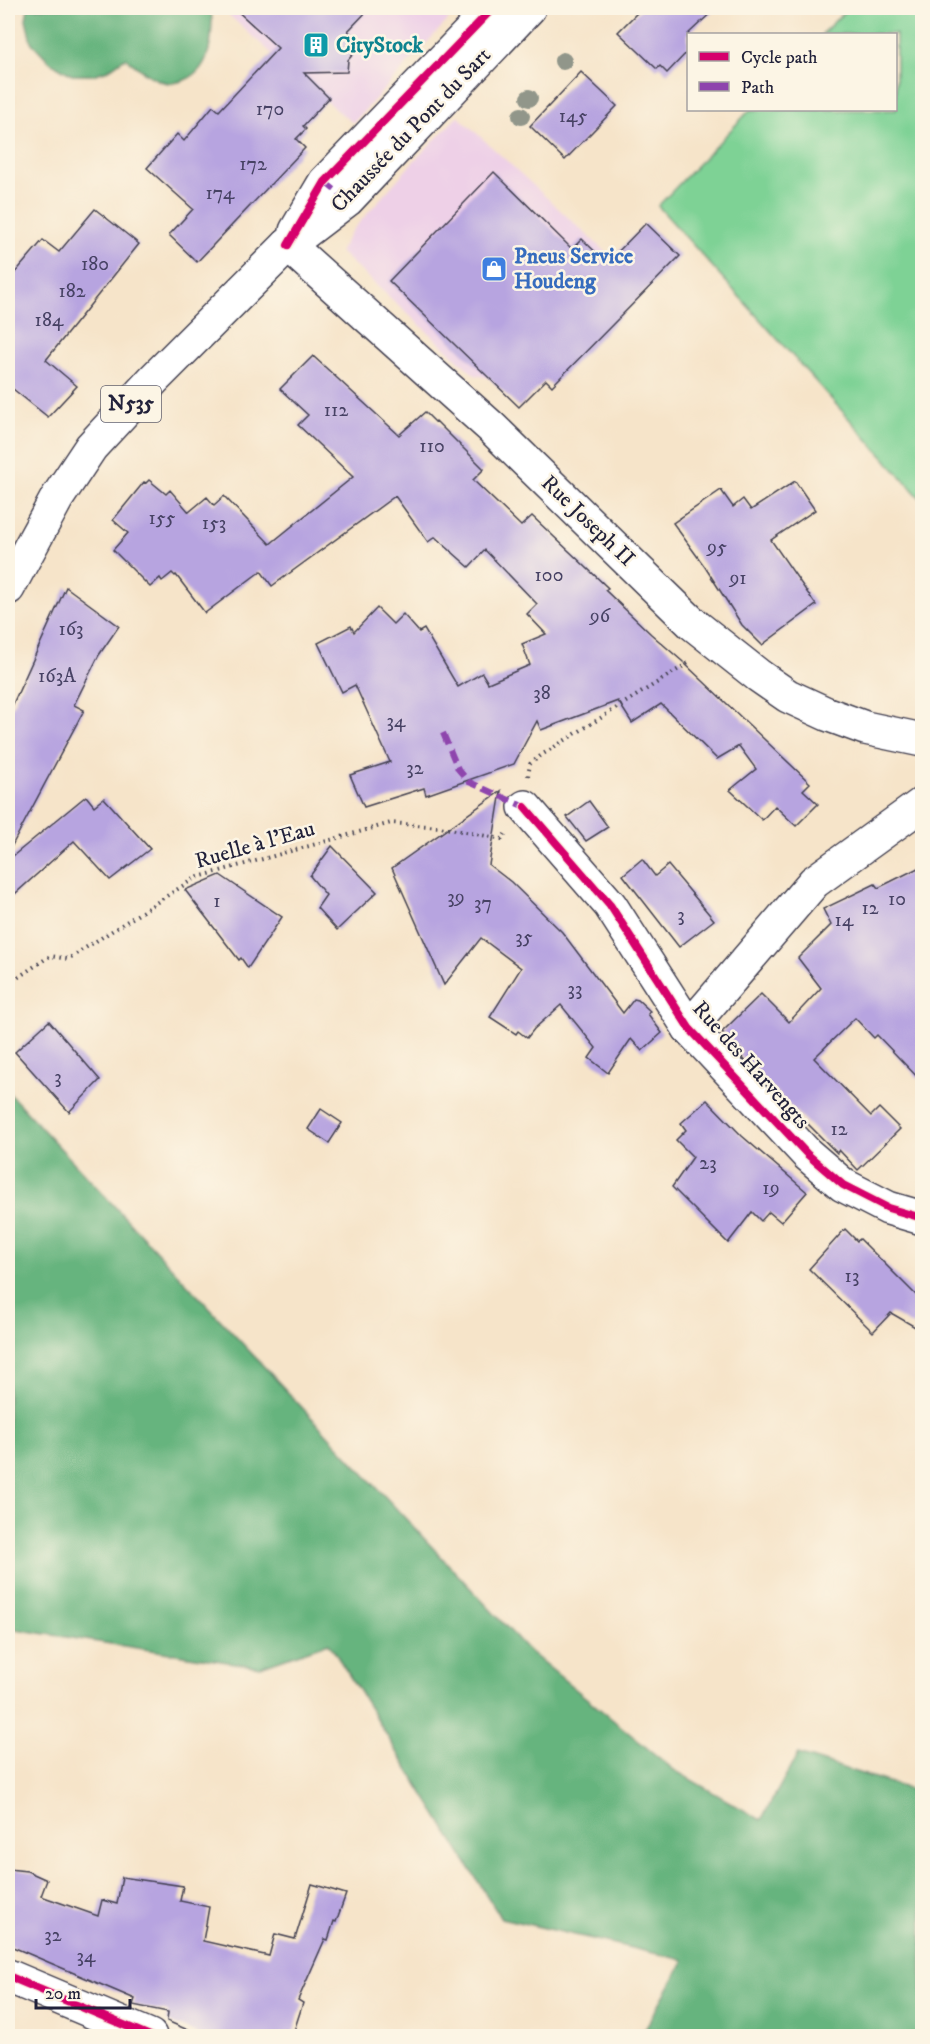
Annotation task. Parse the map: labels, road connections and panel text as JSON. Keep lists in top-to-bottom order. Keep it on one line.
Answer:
{"streets":{"main road":["Chaussée du Pont du Sart","N535","Rue Joseph II","Rue des Harvengts"],"path":["Ruelle à l'Eau"]},"crossings":[["Chaussée du Pont du Sart","Rue Joseph II"],["Ruelle à l'Eau","Rue des Harvengts"]],"places":{"building":["CityStock"],"shop":["Pneus Service Houdeng"]},"house_numbers":["170","145","172","174","180","182","184","112","110","155","153","95","100","91","96","163","163A","38","34","32","39","10","1","37","12","3","14","35","33","3","12","23","19","13","32","34"],"legend":["Cycle path","Path"],"scale_bar":"20 m"}
